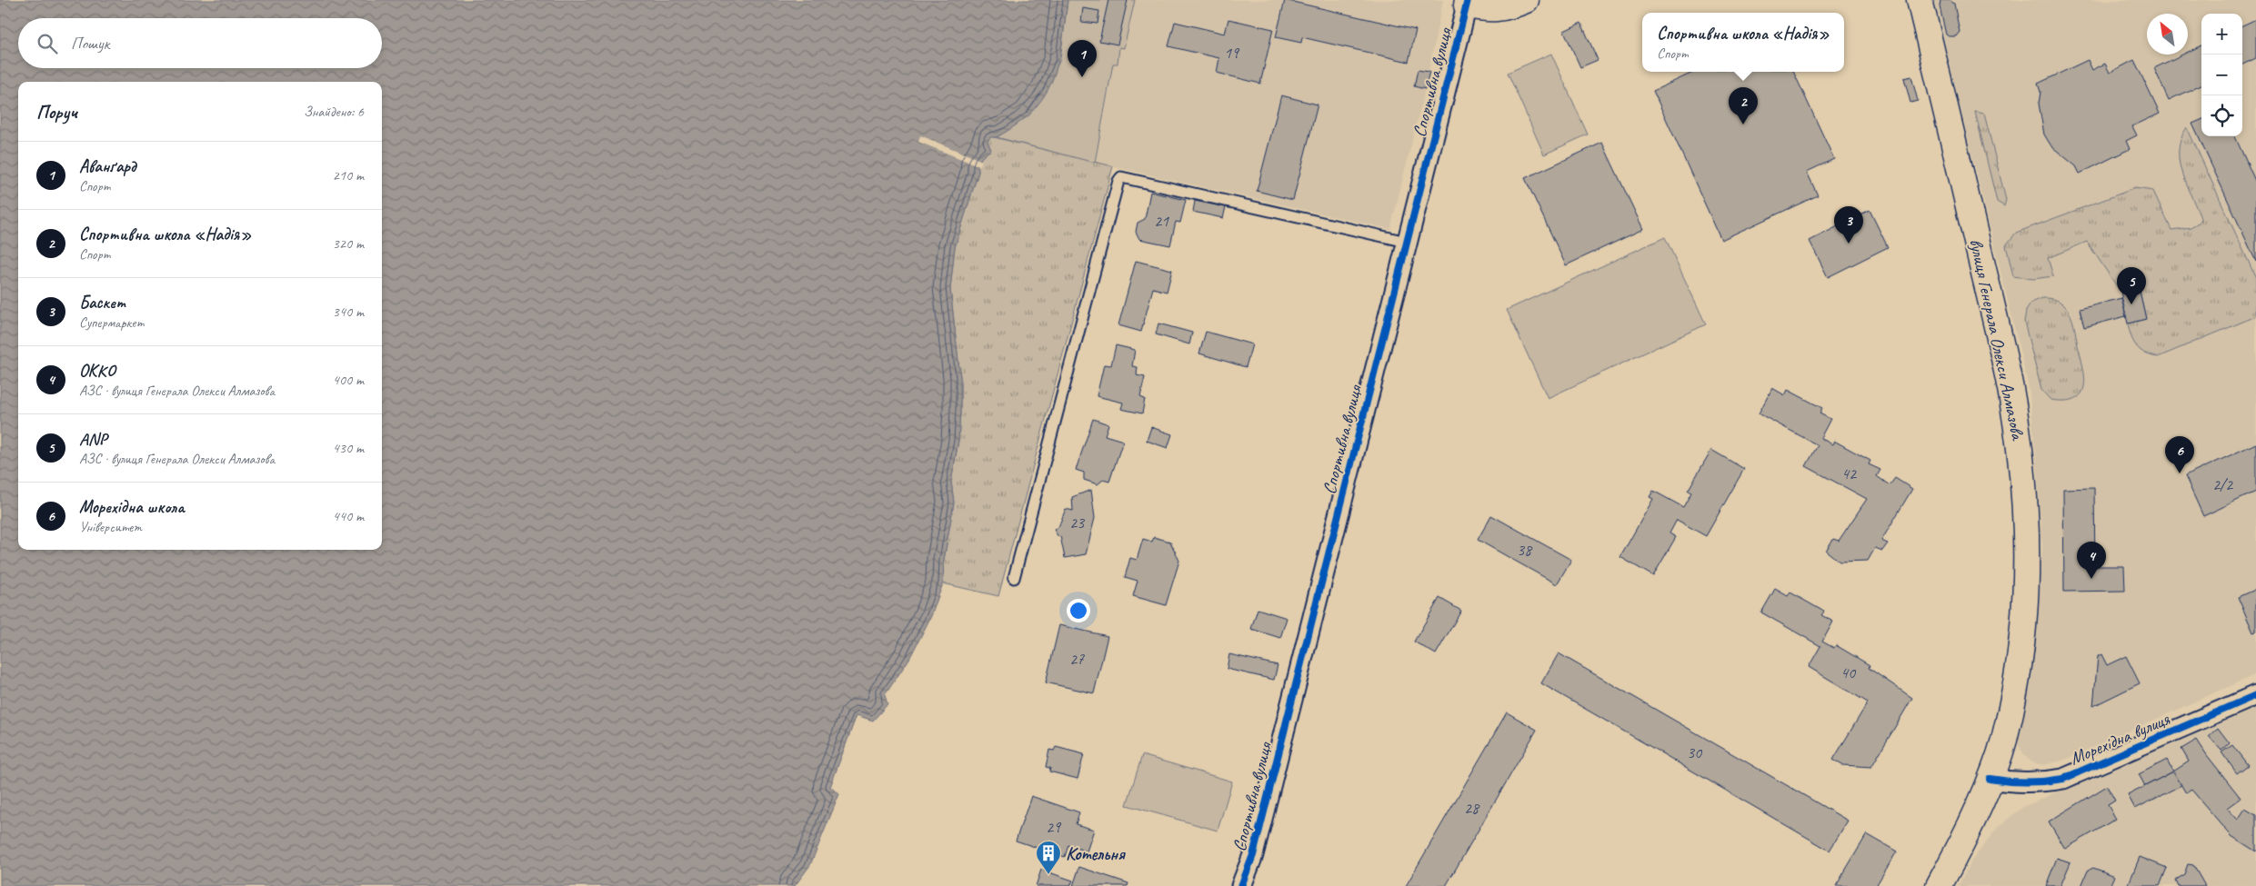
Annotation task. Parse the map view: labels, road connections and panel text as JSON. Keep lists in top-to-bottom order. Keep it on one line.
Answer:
{"streets":{"main road":["вулиця Генерала Олекси Алмазова"],"street":["Спортивна вулиця","Морехідна вулиця"]},"crossings":[["вулиця Генерала Олекси Алмазова","Морехідна вулиця"]],"places":{"building":["Котельня"]},"house_numbers":["19","21","42","2/2","23","38","27","40","30","28","29"],"north":"top left","page":{"popup":["Спортивна школа «Надія»","Спорт"],"map_buttons":["+","−"],"search":"Пошук","pins":["1","2","3","5","6","4"],"heading":["Поруч","Знайдено: 6"],"list":[{"mark":"1","name":"Аванґард","note":"Спорт","value":"210 m"},{"mark":"2","name":"Спортивна школа «Надія»","note":"Спорт","value":"320 m"},{"mark":"3","name":"Баскет","note":"Супермаркет","value":"340 m"},{"mark":"4","name":"ОККО","note":"АЗС · вулиця Генерала Олекси Алмазова","value":"400 m"},{"mark":"5","name":"ANP","note":"АЗС · вулиця Генерала Олекси Алмазова","value":"430 m"},{"mark":"6","name":"Морехідна школа","note":"Університет","value":"440 m"}]}}
